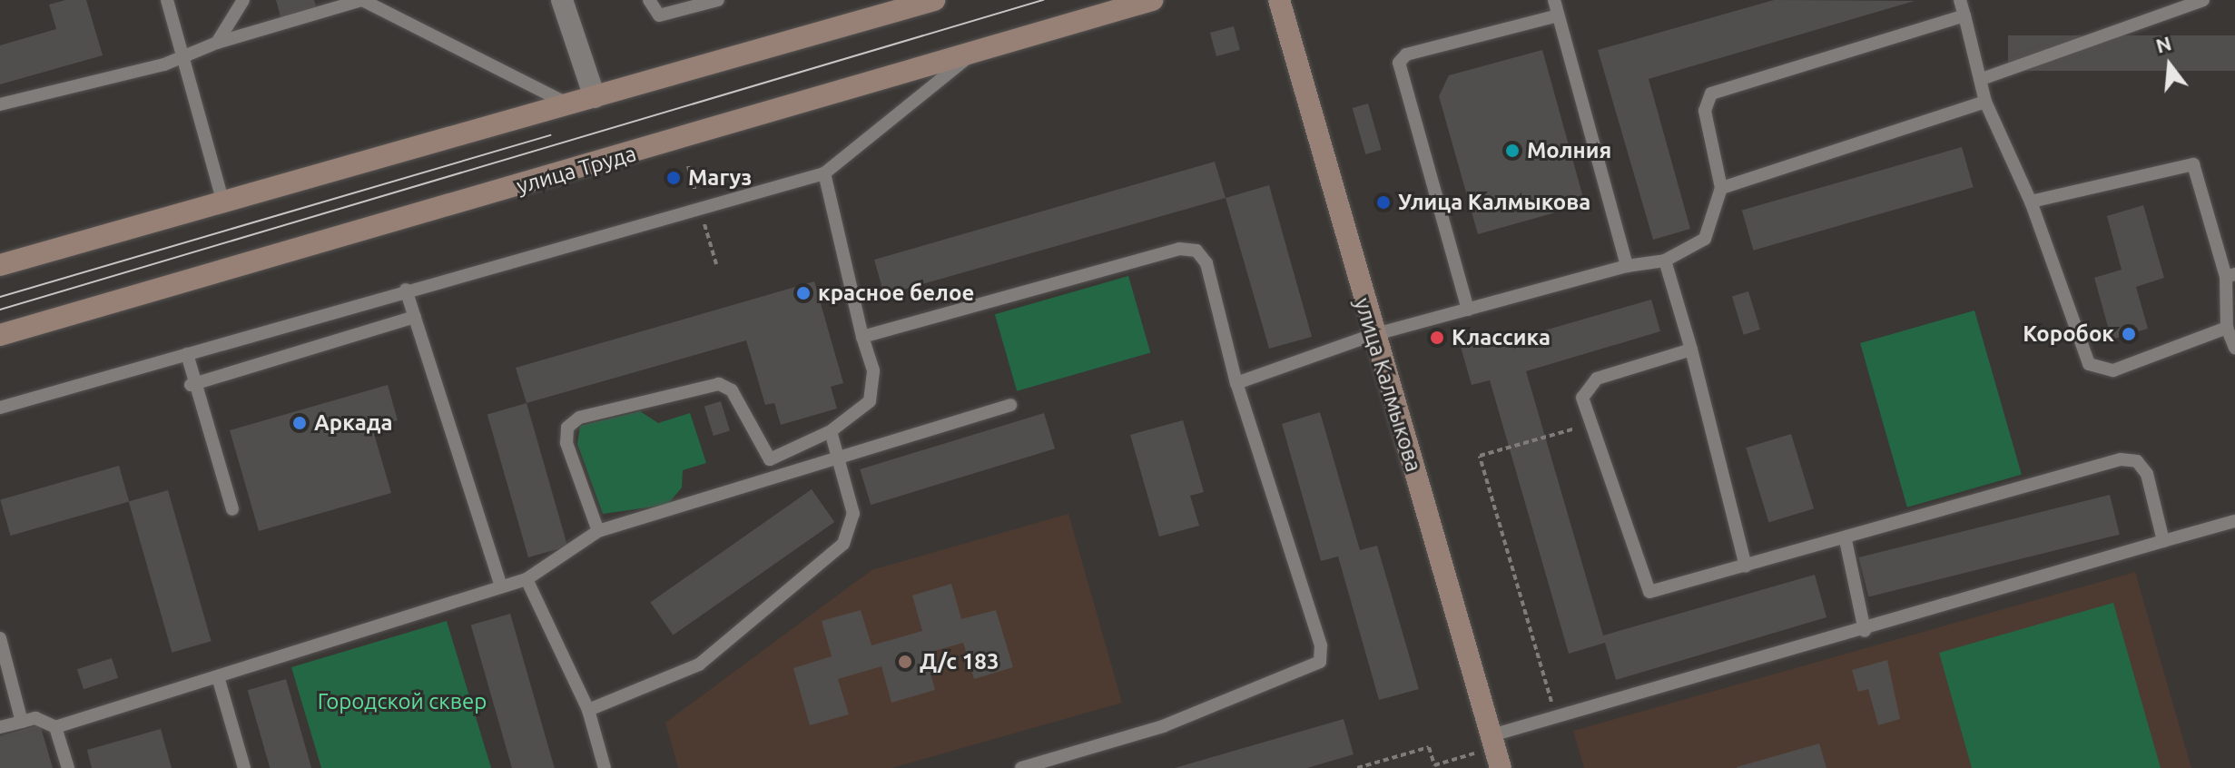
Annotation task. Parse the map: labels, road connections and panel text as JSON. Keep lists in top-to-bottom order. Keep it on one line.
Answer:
{"streets":{"main road":["улица Труда","улица Калмыкова"]},"parks":["Городской сквер"],"places":["Молния","Магуз","Улица Калмыкова","красное белое","Коробок","Классика","Аркада","Д/с 183"],"north":"top"}
